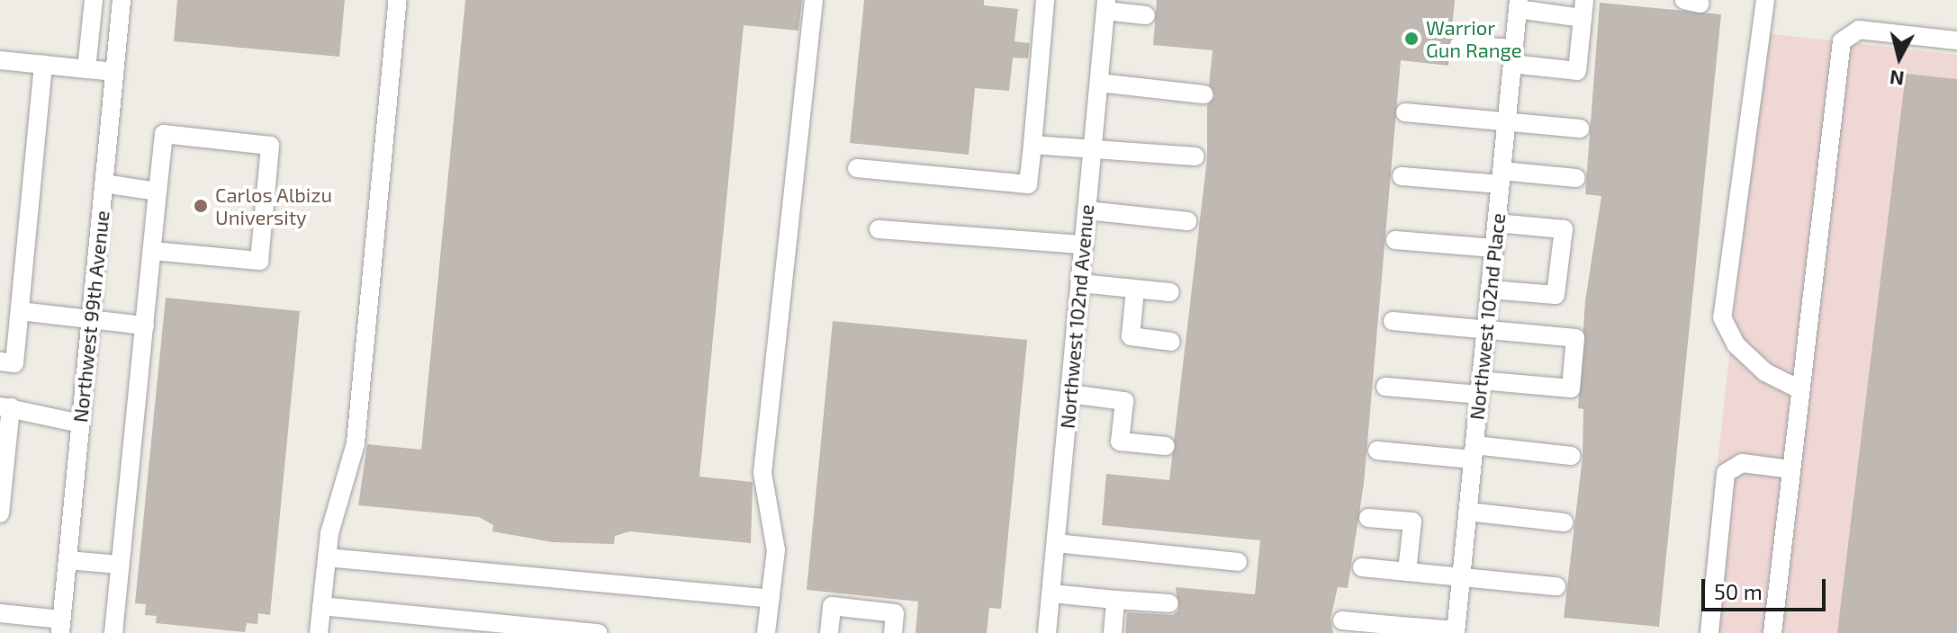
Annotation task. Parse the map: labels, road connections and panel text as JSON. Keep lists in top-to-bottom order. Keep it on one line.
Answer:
{"streets":{"street":["Northwest 99th Avenue","Northwest 102nd Avenue","Northwest 102nd Place"]},"places":["Warrior Gun Range","Carlos Albizu University"],"scale_bar":"50 m","north":"bottom"}
